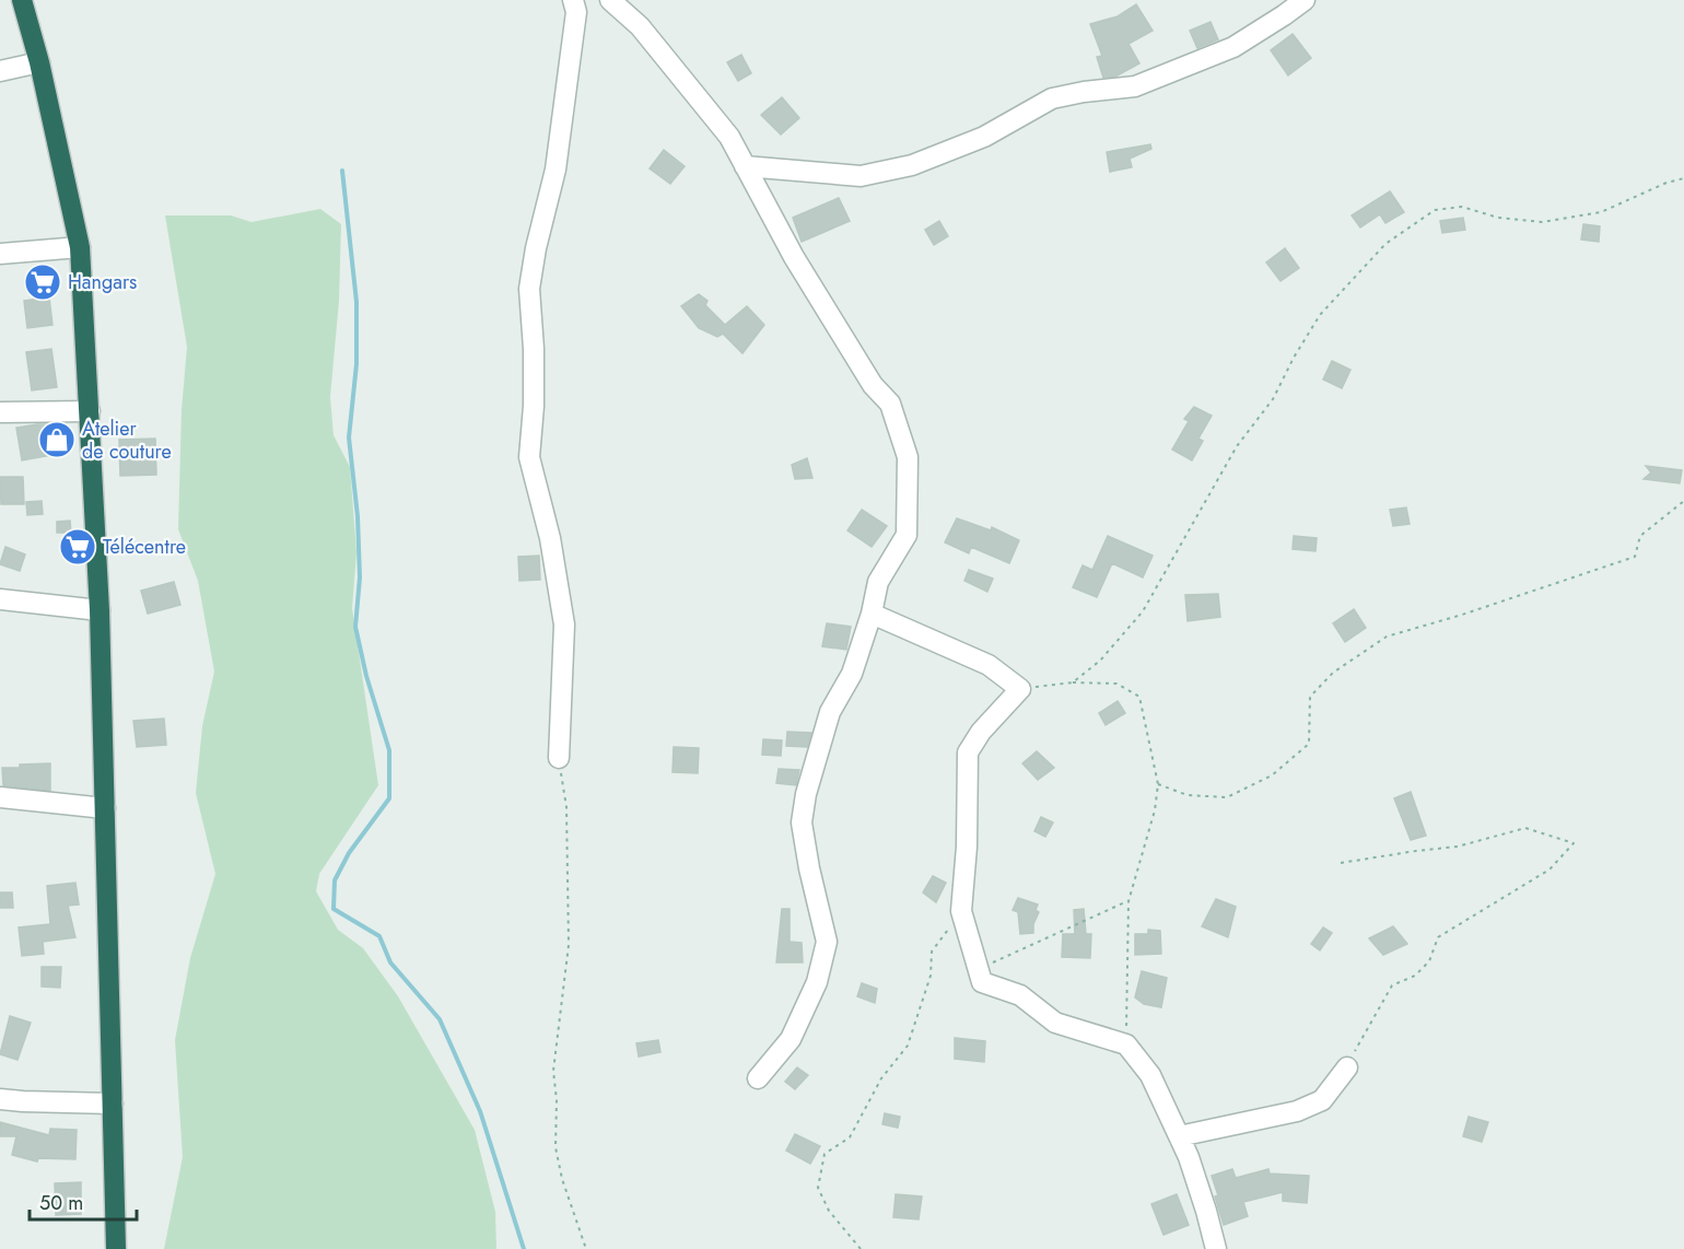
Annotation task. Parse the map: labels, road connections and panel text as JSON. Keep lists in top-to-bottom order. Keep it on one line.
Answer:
{"places":{"supermarket":["Hangars","Télécentre"],"shop":["Atelier de couture"]},"scale_bar":"50 m"}
